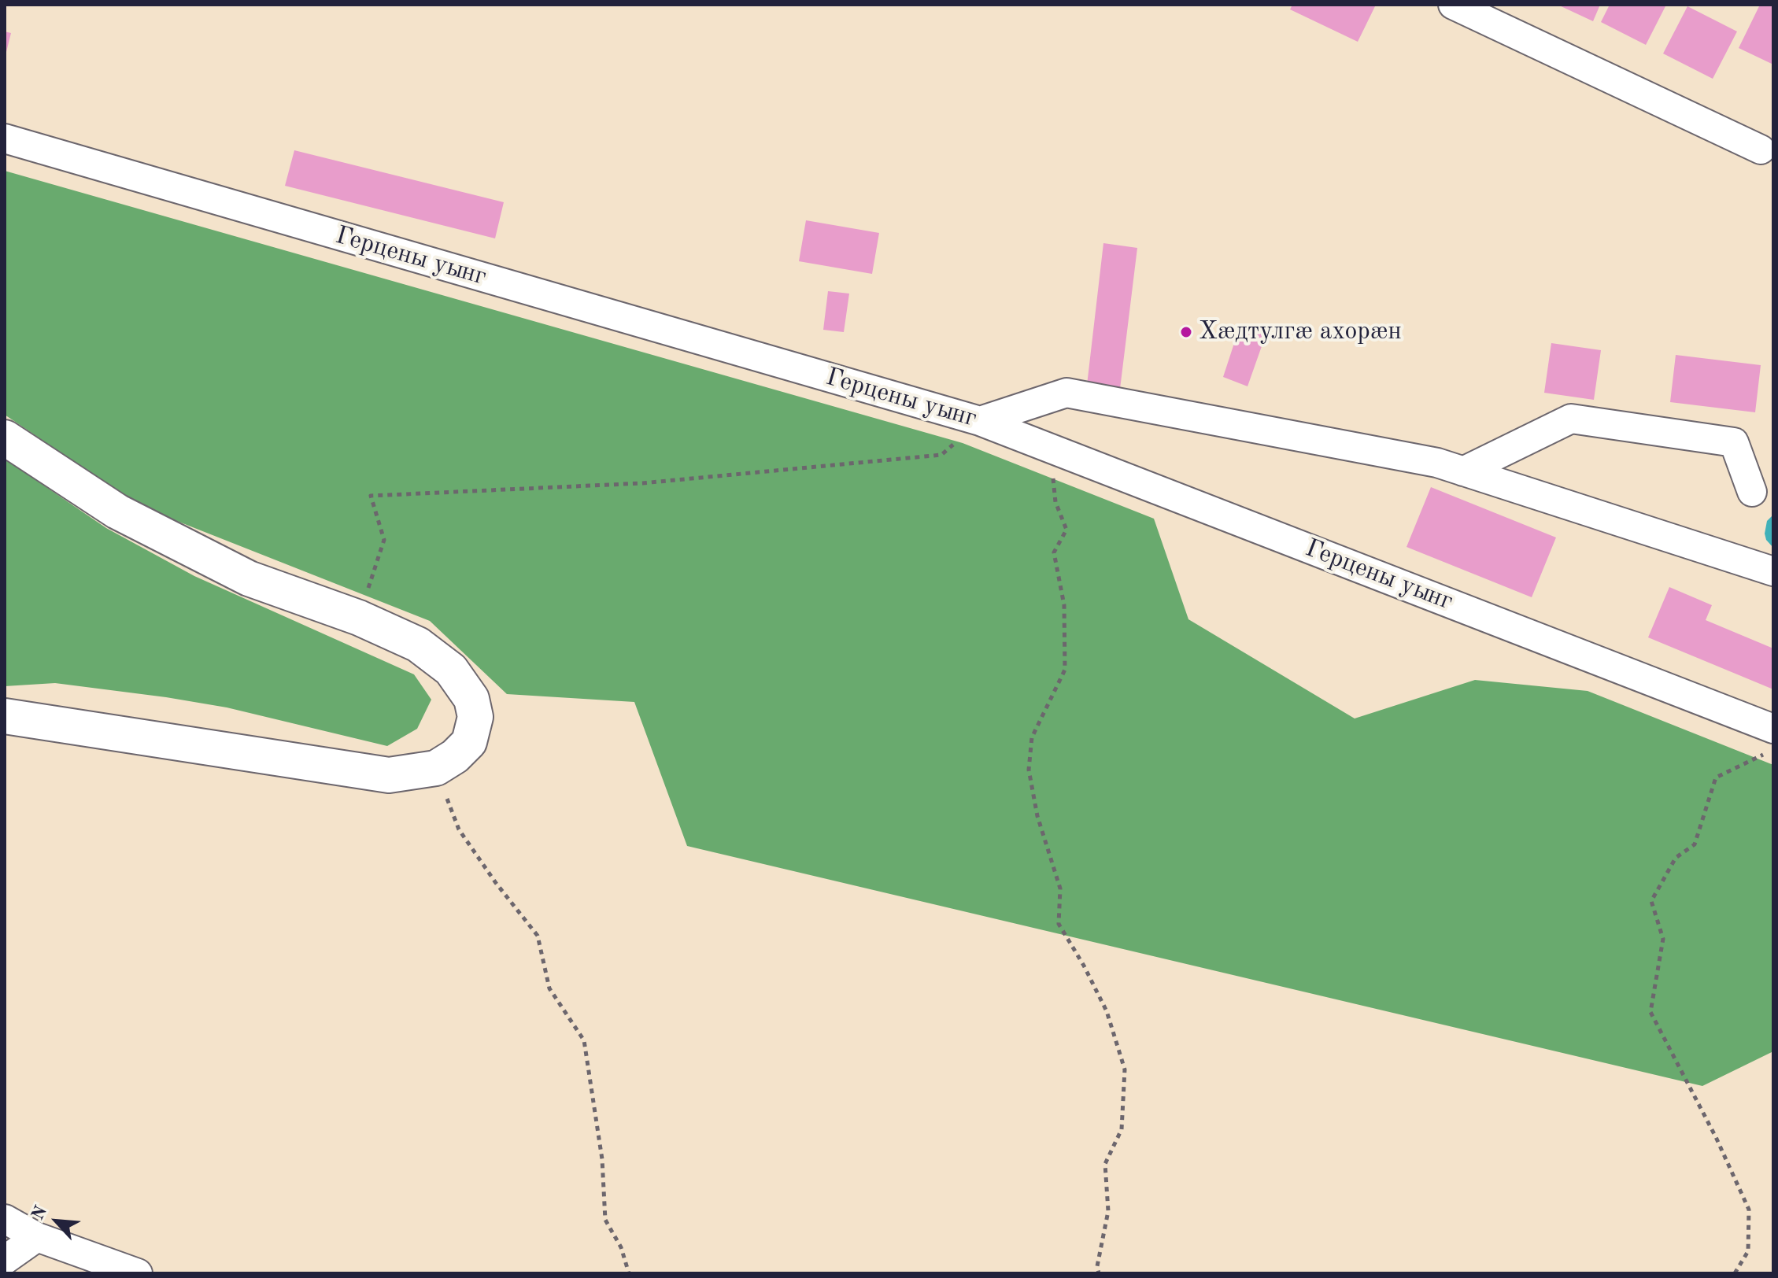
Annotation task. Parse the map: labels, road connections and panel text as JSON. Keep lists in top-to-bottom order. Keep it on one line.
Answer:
{"streets":{"street":["Герцены уынг"]},"places":["Хæдтулгæ ахорæн"],"north":"top left"}
